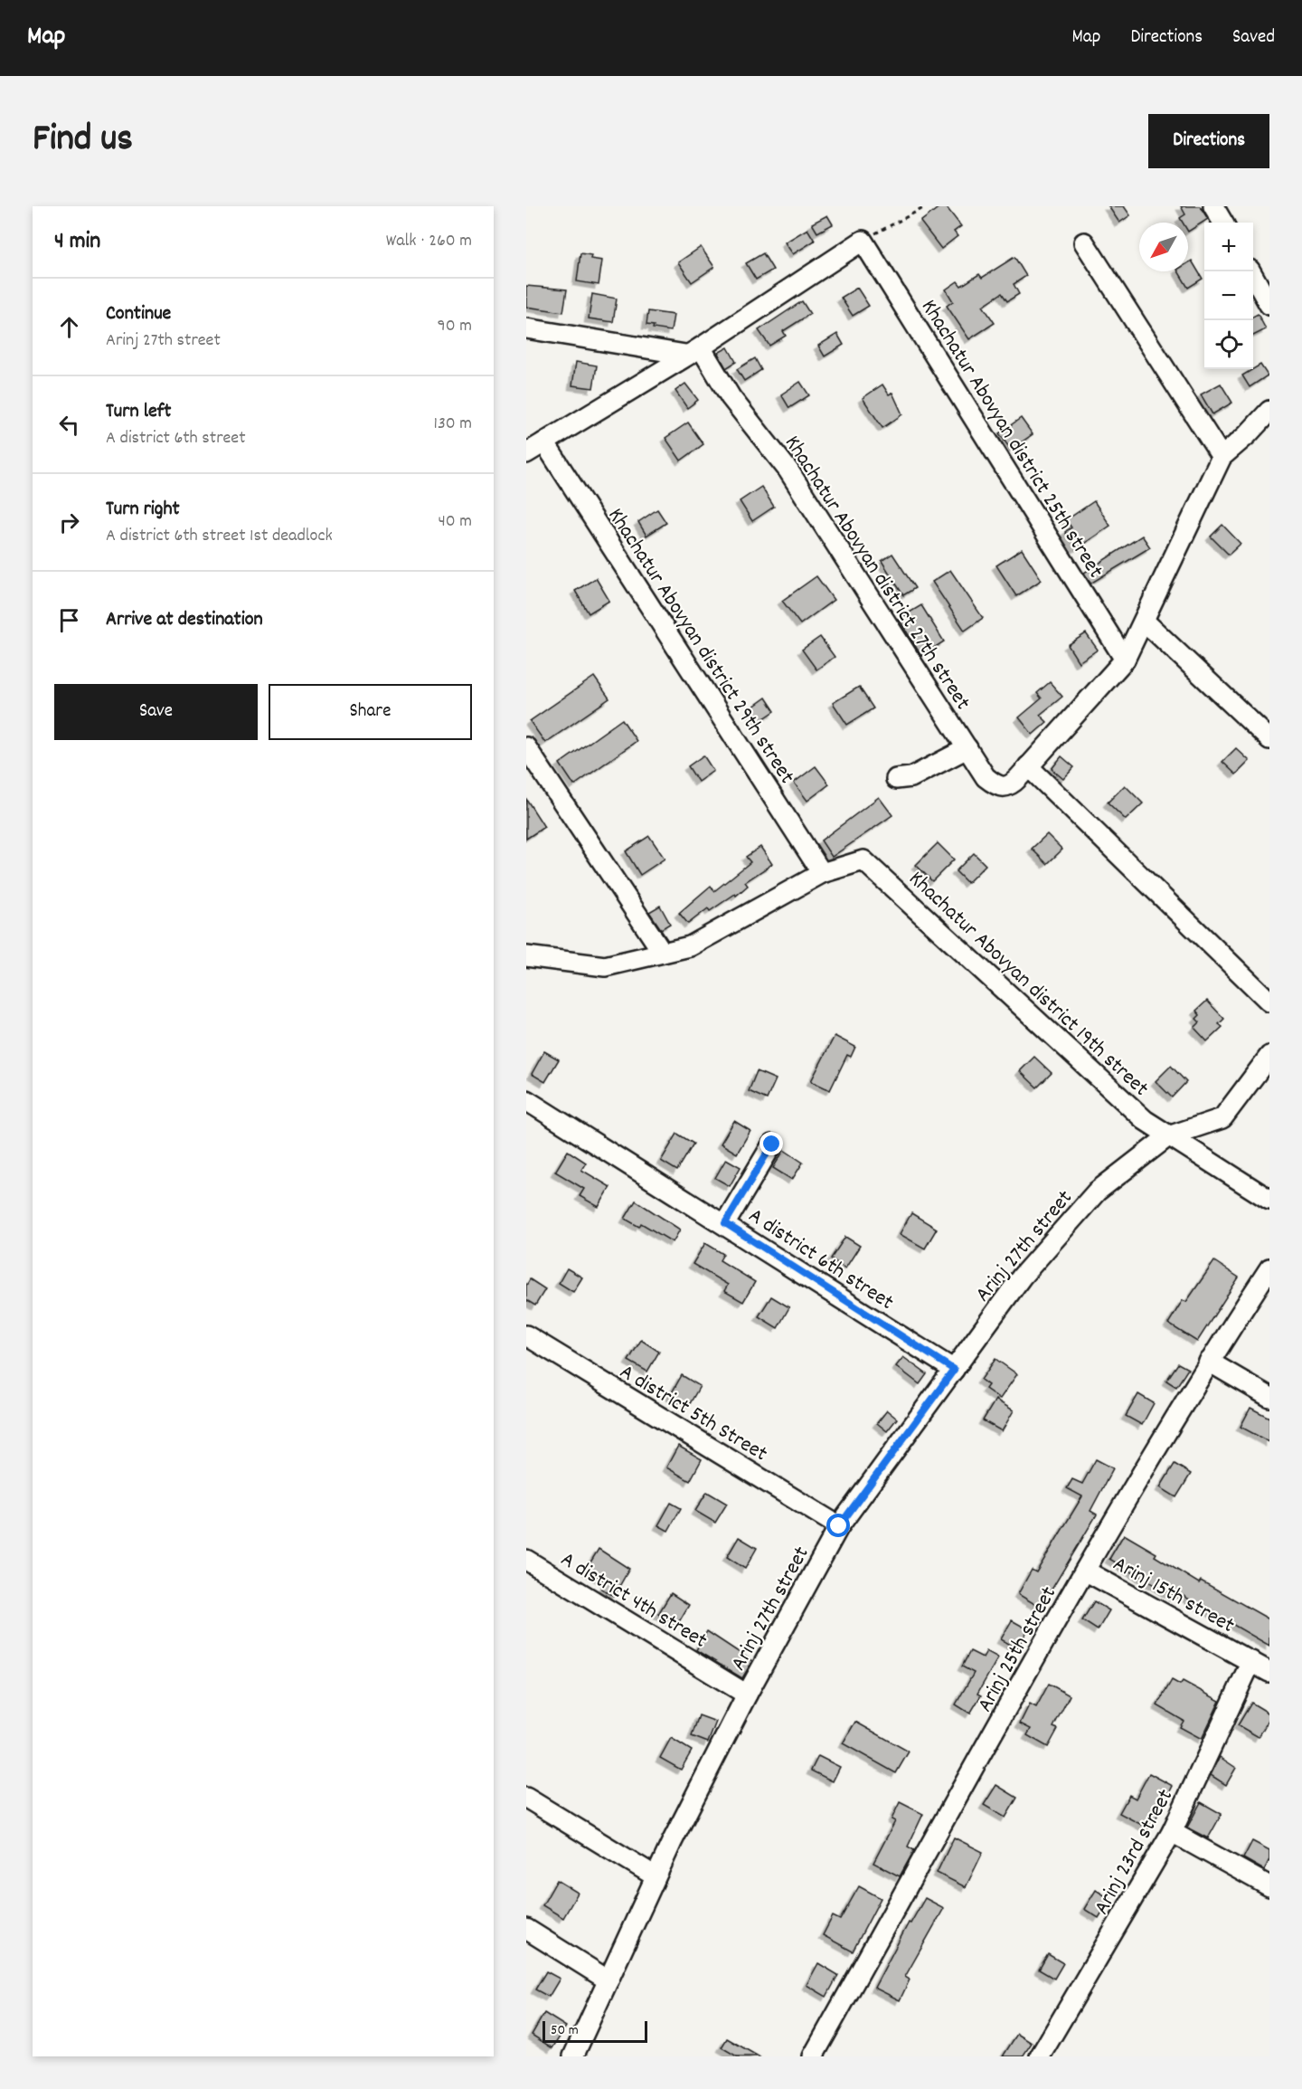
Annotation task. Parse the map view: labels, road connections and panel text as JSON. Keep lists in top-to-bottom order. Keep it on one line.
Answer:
{"streets":{"street":["Khachatur Abovyan district 25th street","Khachatur Abovyan district 27th street","Khachatur Abovyan district 29th street","Khachatur Abovyan district 19th street","Arinj 27th street","A district 6th street","A district 5th Street","Arinj 15th street","A district 4th street","Arinj 25th street","Arinj 23rd street"]},"crossings":[["Khachatur Abovyan district 29th street","Khachatur Abovyan district 19th street"],["Khachatur Abovyan district 19th street","Arinj 27th street"],["Arinj 27th street","A district 6th street"],["Arinj 27th street","A district 5th Street"],["Arinj 27th street","A district 4th street"],["Arinj 15th street","Arinj 25th street"],["Arinj 15th street","Arinj 23rd street"]],"scale_bar":"50 m","north":"bottom left","page":{"header":"Map","nav":["Map","Directions","Saved"],"title":"Find us","buttons":["Directions",["Save","Share"]],"heading":["4 min","Walk · 260 m"],"map_buttons":["+","−"],"list":[["Continue","Arinj 27th street","90 m"],["Turn left","A district 6th street","130 m"],["Turn right","A district 6th street 1st deadlock","40 m"],"Arrive at destination"],"scale":"50 m"}}
